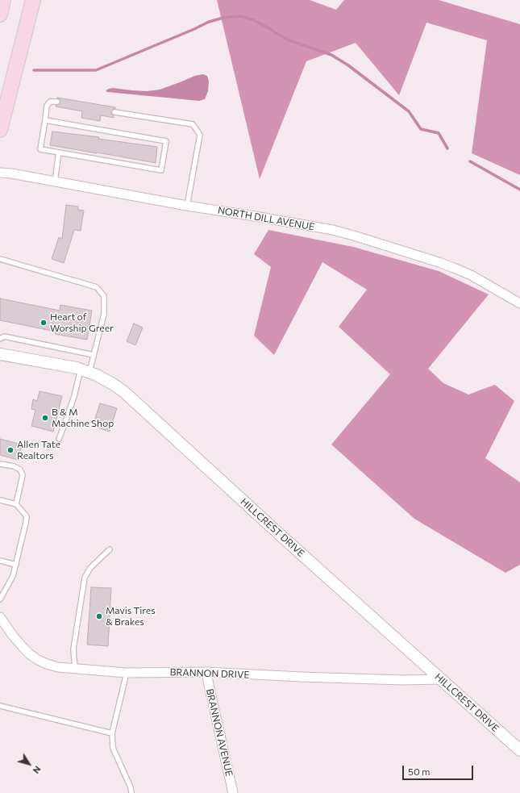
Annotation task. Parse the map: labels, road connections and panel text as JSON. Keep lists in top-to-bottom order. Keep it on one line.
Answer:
{"streets":{"street":["NORTH DILL AVENUE","HILLCREST DRIVE","BRANNON DRIVE","BRANNON AVENUE"]},"crossings":[["HILLCREST DRIVE","BRANNON DRIVE"],["BRANNON DRIVE","BRANNON AVENUE"]],"places":["Heart of Worship Greer","B & M Machine Shop","Allen Tate Realtors","Mavis Tires & Brakes"],"scale_bar":"50 m","north":"bottom right"}
